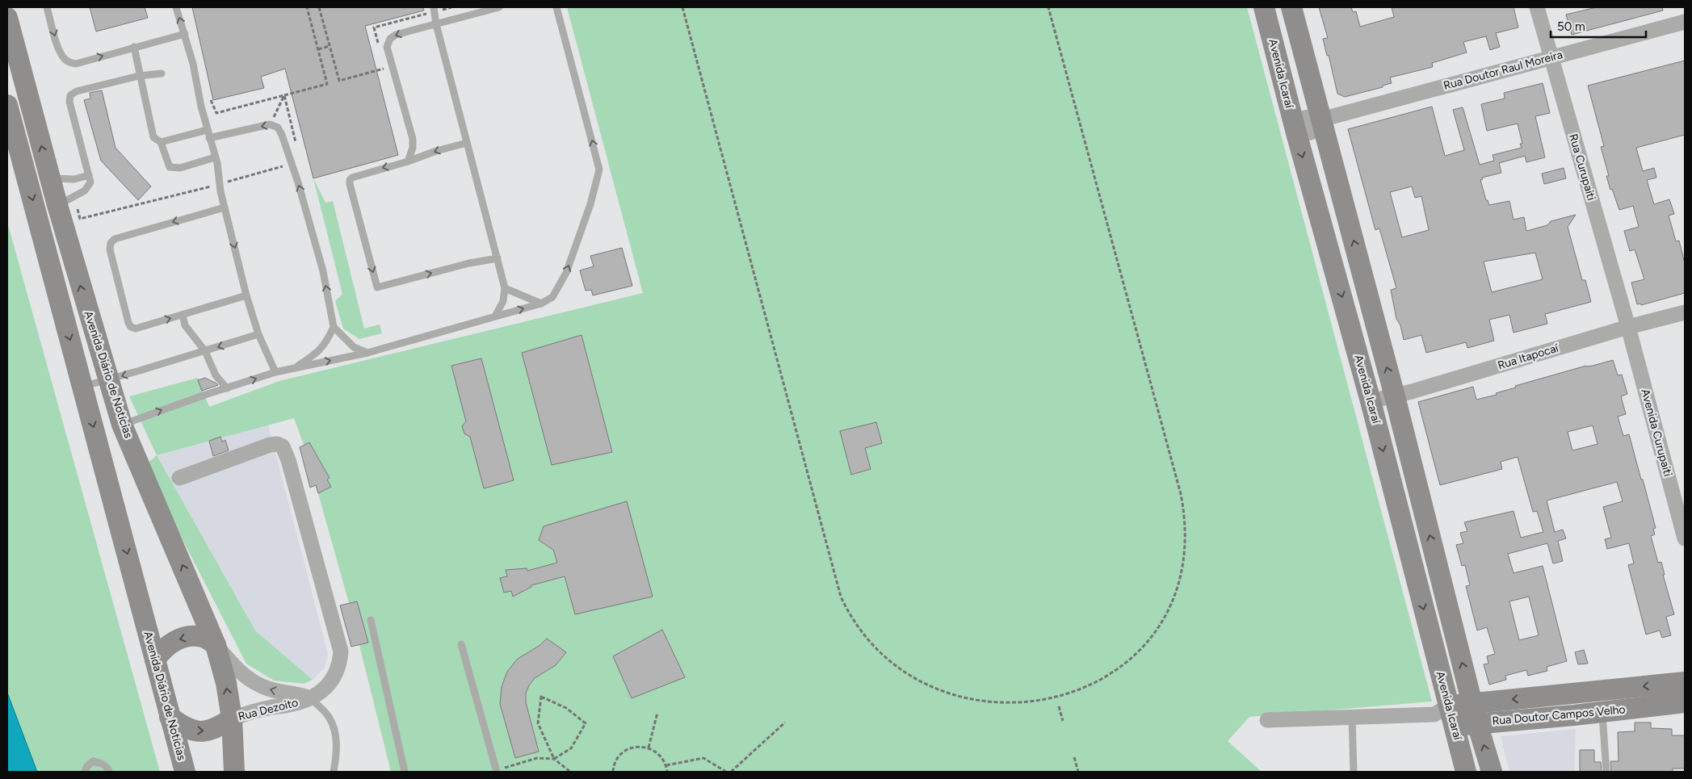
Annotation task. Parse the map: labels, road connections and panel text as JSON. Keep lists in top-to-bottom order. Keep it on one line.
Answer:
{"streets":{"main road":["Avenida Icaraí","Avenida Diário de Notícias","Rua Doutor Campos Velho"],"street":["Rua Doutor Raul Moreira","Rua Curupaiti","Rua Itapocaí","Avenida Curupaiti","Rua Dezoito"]},"crossings":[["Rua Doutor Raul Moreira","Avenida Icaraí"],["Rua Doutor Raul Moreira","Rua Curupaiti"],["Avenida Icaraí","Rua Itapocaí"],["Avenida Icaraí","Rua Doutor Campos Velho"],["Rua Curupaiti","Rua Itapocaí"],["Rua Curupaiti","Avenida Curupaiti"],["Rua Itapocaí","Avenida Curupaiti"],["Avenida Diário de Notícias","Rua Dezoito"]],"one_way":["Rua Dezoito"],"scale_bar":"50 m"}
